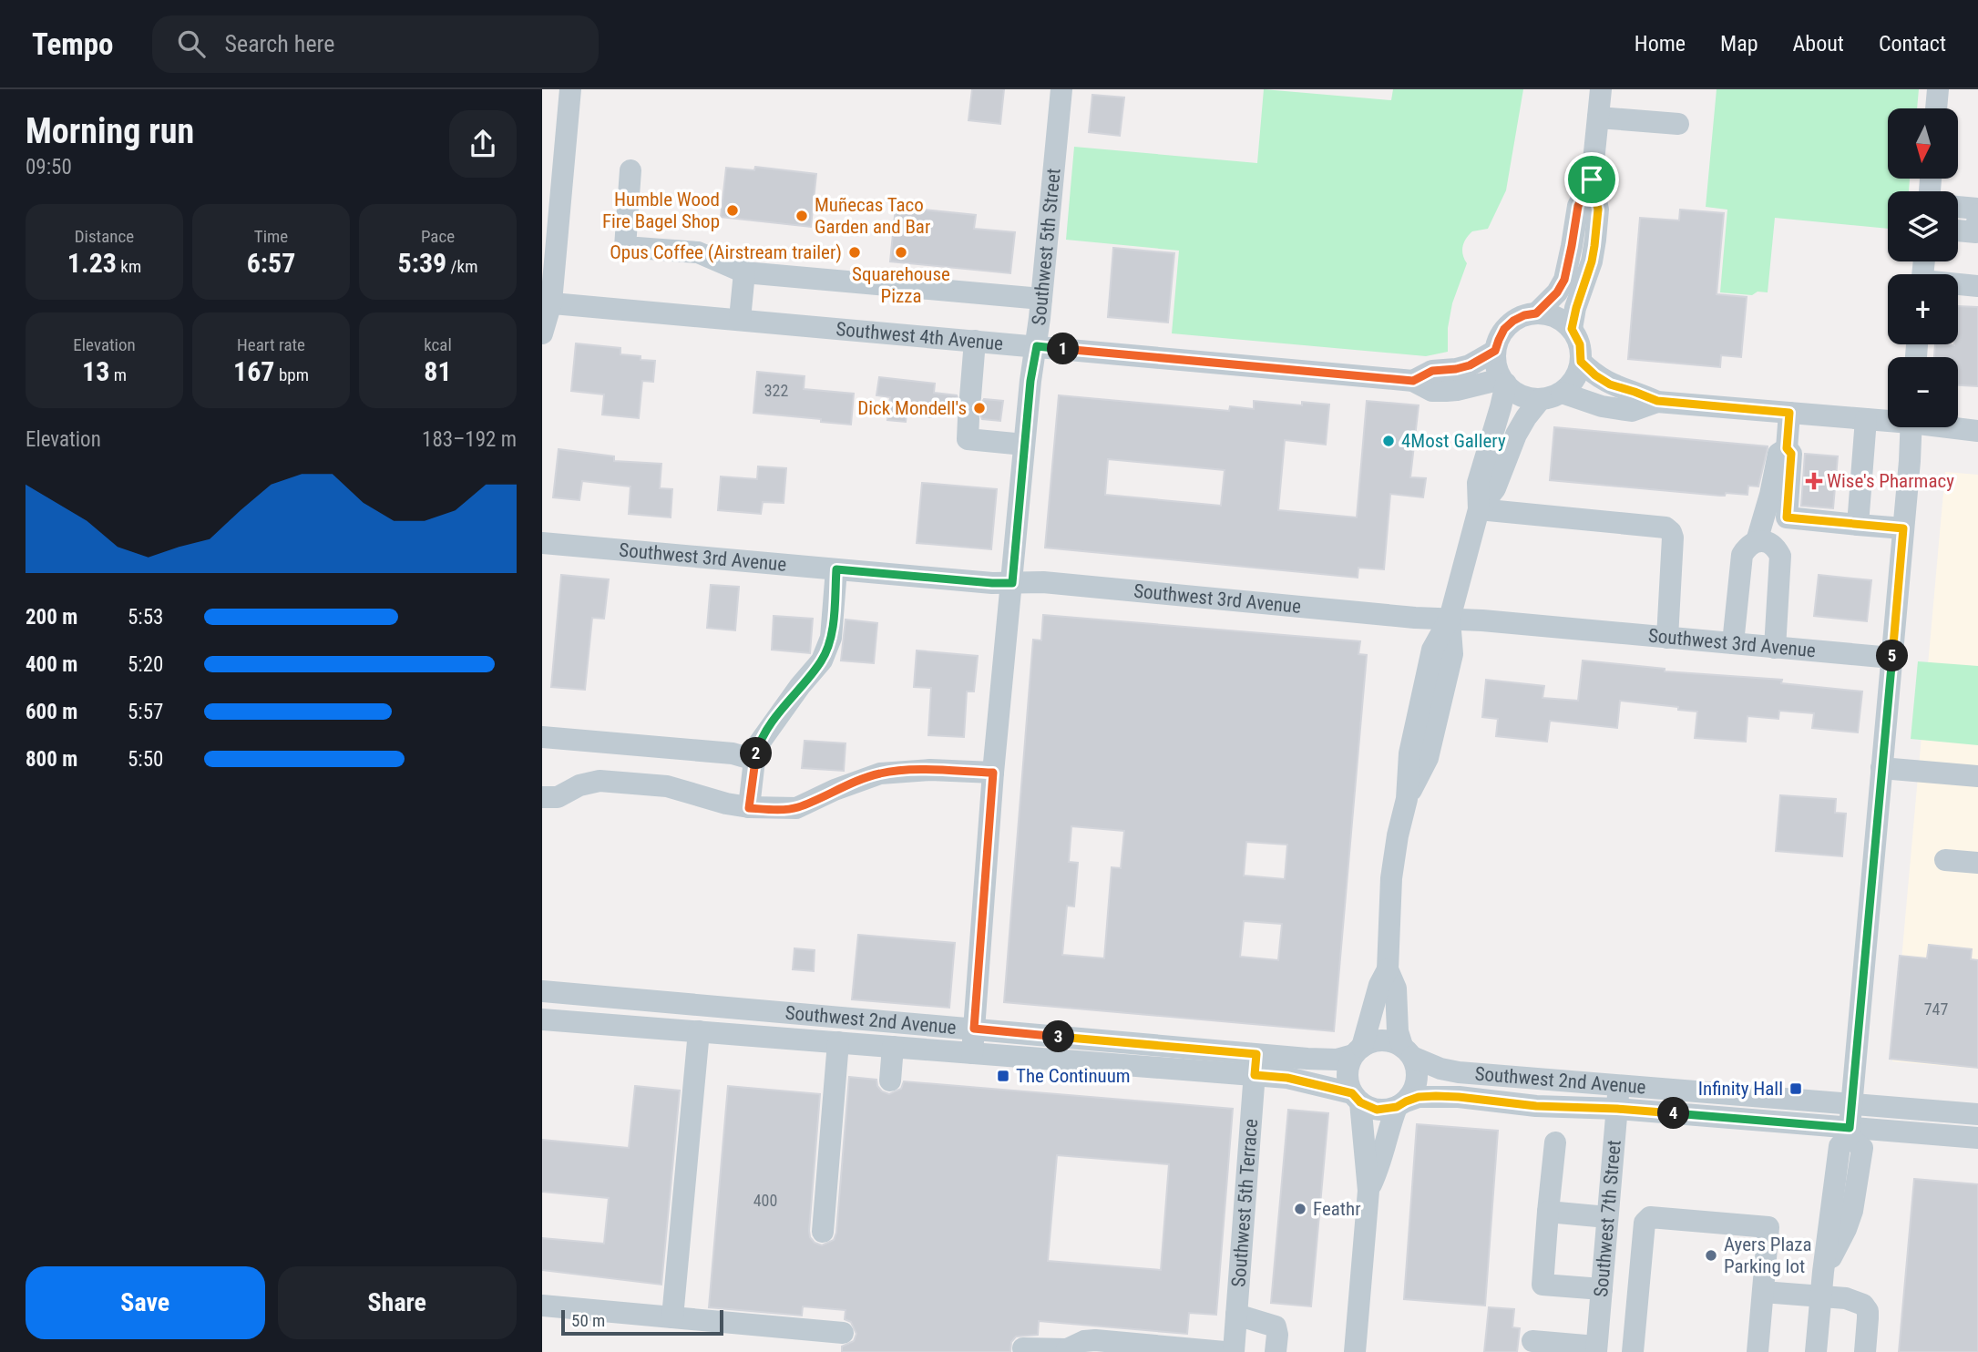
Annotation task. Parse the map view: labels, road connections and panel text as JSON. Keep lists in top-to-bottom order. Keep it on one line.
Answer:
{"streets":{"street":["Southwest 5th Street","Southwest 4th Avenue","Southwest 3rd Avenue","Southwest 2nd Avenue","Southwest 5th Terrace","Southwest 7th Street"]},"crossings":[["Southwest 5th Street","Southwest 4th Avenue"],["Southwest 5th Street","Southwest 3rd Avenue"],["Southwest 5th Street","Southwest 2nd Avenue"],["Southwest 2nd Avenue","Southwest 5th Terrace"],["Southwest 2nd Avenue","Southwest 7th Street"]],"places":{"other":["Humble Wood Fire Bagel Shop","Muñecas Taco Garden and Bar","Opus Coffee (Airstream trailer)","Squarehouse Pizza","Dick Mondell's","4Most Gallery","Feathr","Ayers Plaza Parking lot"],"health":["Wise's Pharmacy"],"transit":["The Continuum","Infinity Hall"]},"house_numbers":["322","747","400"],"scale_bar":"50 m","north":"bottom","page":{"header":"Tempo","search":"Search here","nav":["Home","Map","About","Contact"],"heading":["Morning run","09:50"],"map_buttons":["+","−"],"stats":[["Distance","1.23 km"],["Time","6:57"],["Pace","5:39 /km"],["Elevation","13 m"],["Heart rate","167 bpm"],["kcal","81"]],"pins":["1","5","2","3","4"],"chart":["Elevation","183–192 m"],"list":[{"name":"200 m","note":"5:53"},{"name":"400 m","note":"5:20"},{"name":"600 m","note":"5:57"},{"name":"800 m","note":"5:50"}],"buttons":["Save","Share"],"scale":"50 m"}}
